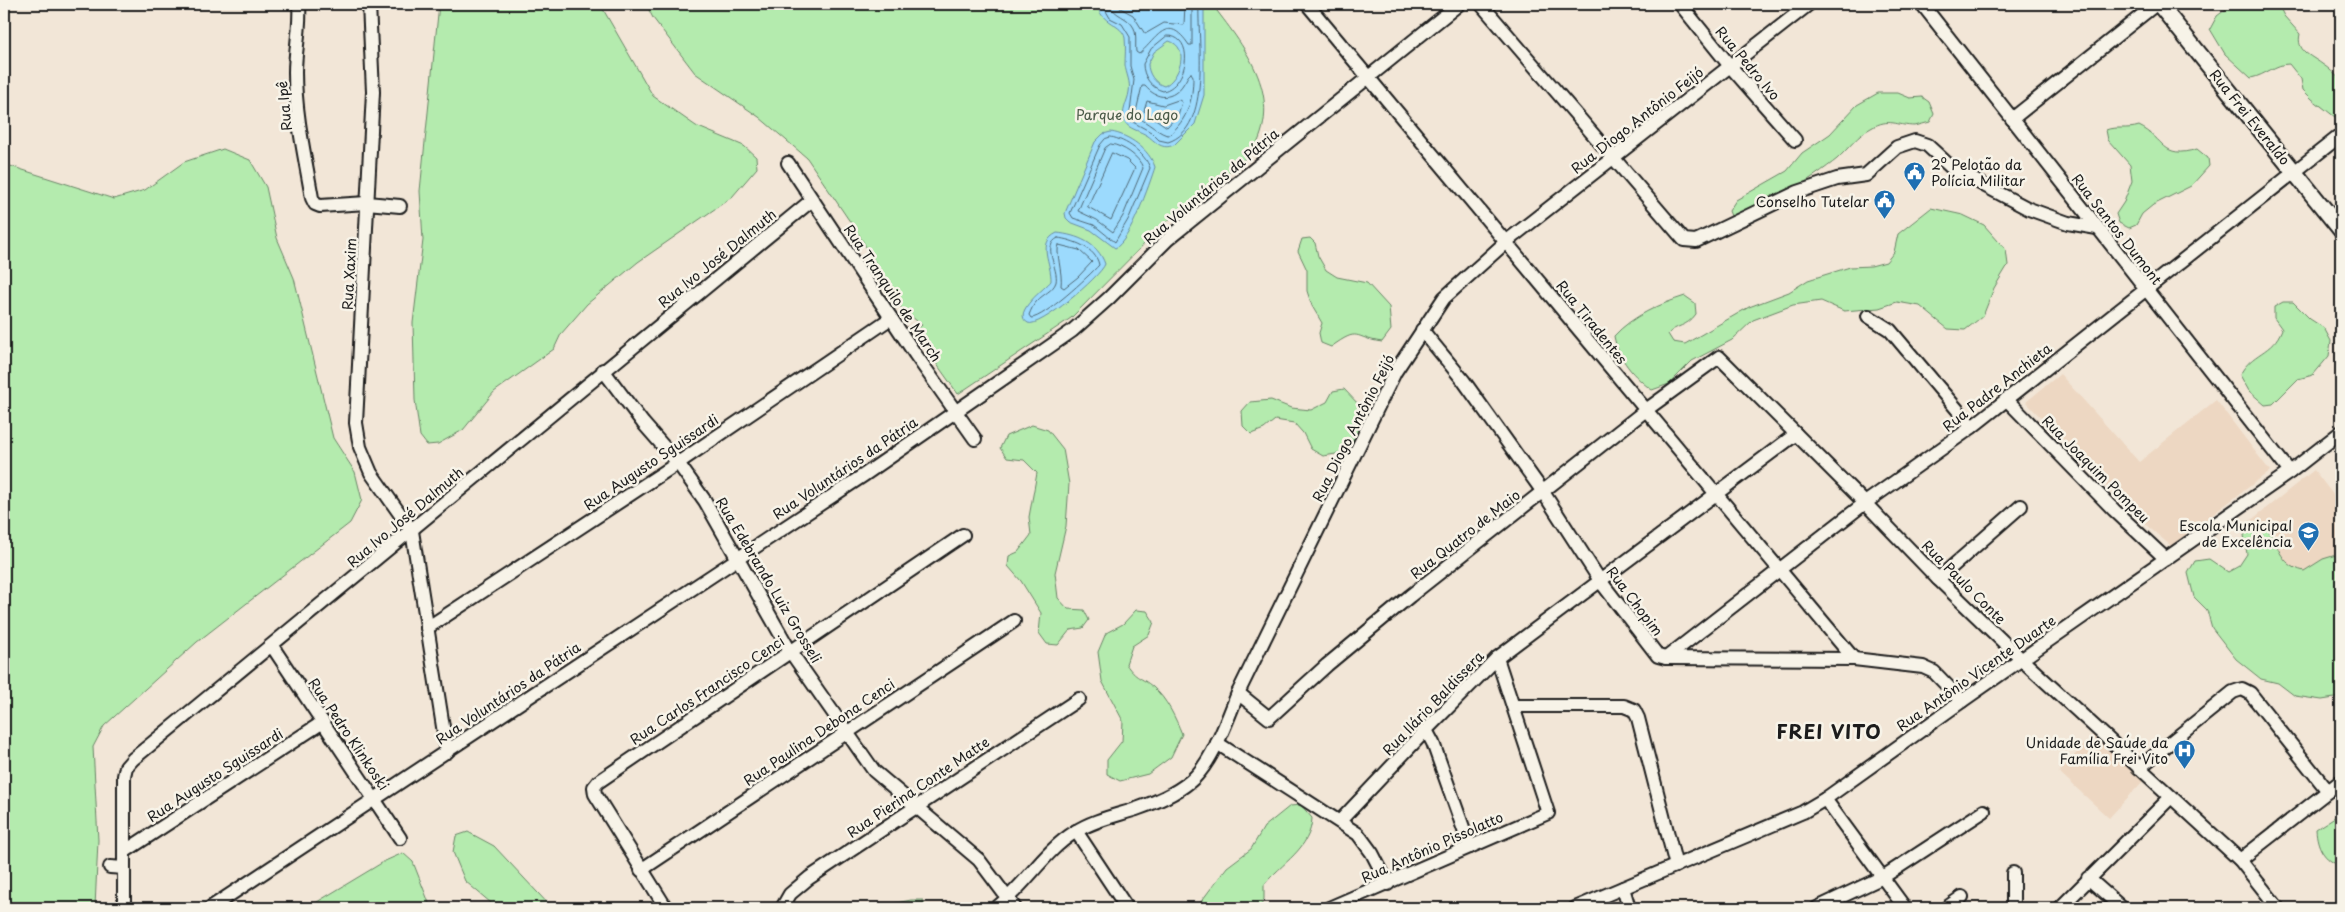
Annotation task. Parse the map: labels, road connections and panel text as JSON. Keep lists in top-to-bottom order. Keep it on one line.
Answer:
{"streets":{"street":["Rua Pedro Ivo","Rua Ipê","Rua Frei Everaldo","Rua Diogo Antônio Feijó","Rua Voluntários da Pátria","Rua Santos Dumont","Rua Ivo José Dalmuth","Rua Xaxim","Rua Tranquilo de March","Rua Tiradentes","Rua Padre Anchieta","Rua Augusto Sguissardi","Rua Joaquim Pompeu","Rua Quatro de Maio","Rua Edebrando Luiz Grosseli","Rua Paulo Conte","Rua Chopim","Rua Antônio Vicente Duarte","Rua Carlos Francisco Cenci","Rua Ilário Baldissera","Rua Paulina Debona Cenci","Rua Pedro Klinkoski","Rua Pierina Conte Matte","Rua Antônio Pissolatto"]},"crossings":[["Rua Pedro Ivo","Rua Diogo Antônio Feijó"],["Rua Ipê","Rua Xaxim"],["Rua Frei Everaldo","Rua Padre Anchieta"],["Rua Diogo Antônio Feijó","Rua Tiradentes"],["Rua Diogo Antônio Feijó","Rua Quatro de Maio"],["Rua Diogo Antônio Feijó","Rua Edebrando Luiz Grosseli"],["Rua Diogo Antônio Feijó","Rua Chopim"],["Rua Voluntários da Pátria","Rua Tranquilo de March"],["Rua Voluntários da Pátria","Rua Tiradentes"],["Rua Voluntários da Pátria","Rua Edebrando Luiz Grosseli"],["Rua Voluntários da Pátria","Rua Pedro Klinkoski"],["Rua Santos Dumont","Rua Padre Anchieta"],["Rua Santos Dumont","Rua Antônio Vicente Duarte"],["Rua Ivo José Dalmuth","Rua Xaxim"],["Rua Ivo José Dalmuth","Rua Tranquilo de March"],["Rua Ivo José Dalmuth","Rua Augusto Sguissardi"],["Rua Ivo José Dalmuth","Rua Edebrando Luiz Grosseli"],["Rua Ivo José Dalmuth","Rua Pedro Klinkoski"],["Rua Tranquilo de March","Rua Augusto Sguissardi"],["Rua Tiradentes","Rua Padre Anchieta"],["Rua Tiradentes","Rua Quatro de Maio"],["Rua Tiradentes","Rua Ilário Baldissera"],["Rua Padre Anchieta","Rua Joaquim Pompeu"],["Rua Padre Anchieta","Rua Paulo Conte"],["Rua Padre Anchieta","Rua Chopim"],["Rua Augusto Sguissardi","Rua Edebrando Luiz Grosseli"],["Rua Augusto Sguissardi","Rua Pedro Klinkoski"],["Rua Joaquim Pompeu","Rua Antônio Vicente Duarte"],["Rua Quatro de Maio","Rua Paulo Conte"],["Rua Quatro de Maio","Rua Chopim"],["Rua Edebrando Luiz Grosseli","Rua Carlos Francisco Cenci"],["Rua Edebrando Luiz Grosseli","Rua Paulina Debona Cenci"],["Rua Edebrando Luiz Grosseli","Rua Pierina Conte Matte"],["Rua Paulo Conte","Rua Antônio Vicente Duarte"],["Rua Paulo Conte","Rua Ilário Baldissera"],["Rua Chopim","Rua Ilário Baldissera"],["Rua Carlos Francisco Cenci","Rua Paulina Debona Cenci"]],"districts":["FREI VITO"],"parks":["Parque do Lago"],"places":{"public building":["2º Pelotão da Polícia Militar","Conselho Tutelar"],"school or university":["Escola Municipal de Excelência"],"hospital":["Unidade de Saúde da Família Frei Vito"]}}
